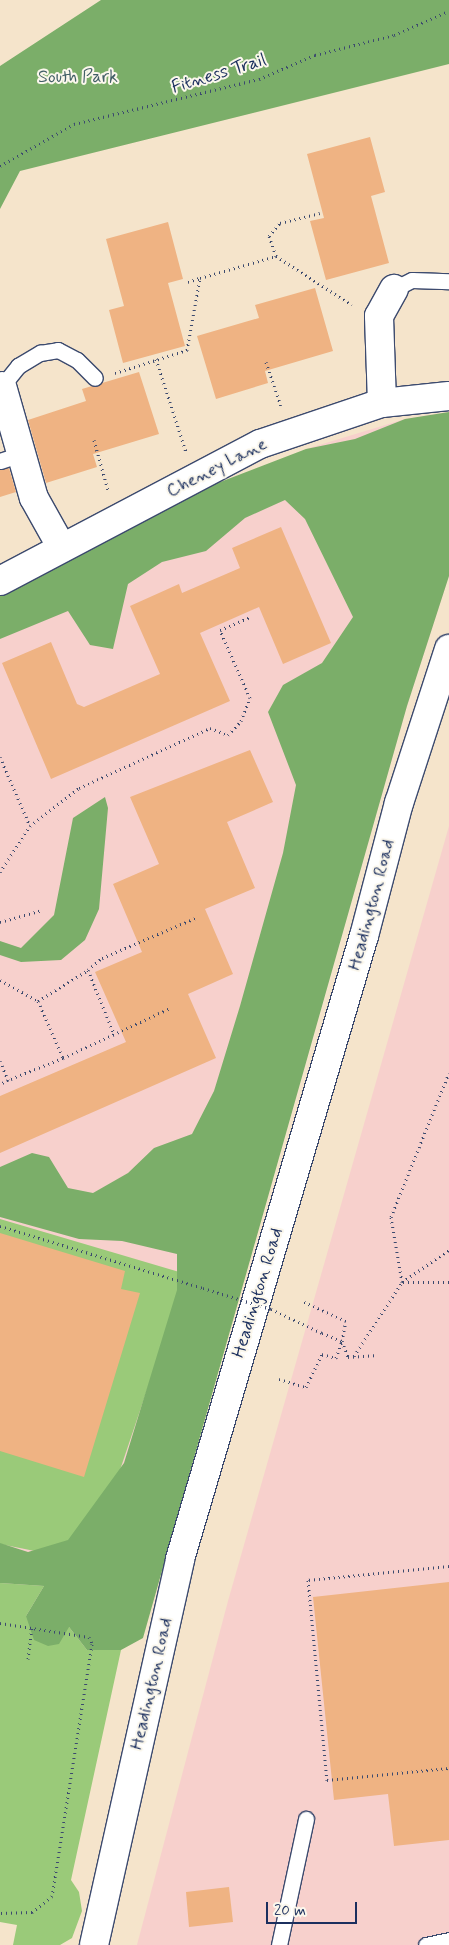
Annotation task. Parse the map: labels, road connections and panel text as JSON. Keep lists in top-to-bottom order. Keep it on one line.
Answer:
{"streets":{"main road":["Cheney Lane","Headington Road"],"path":["Fitness Trail"]},"parks":["South Park"],"scale_bar":"20 m"}
